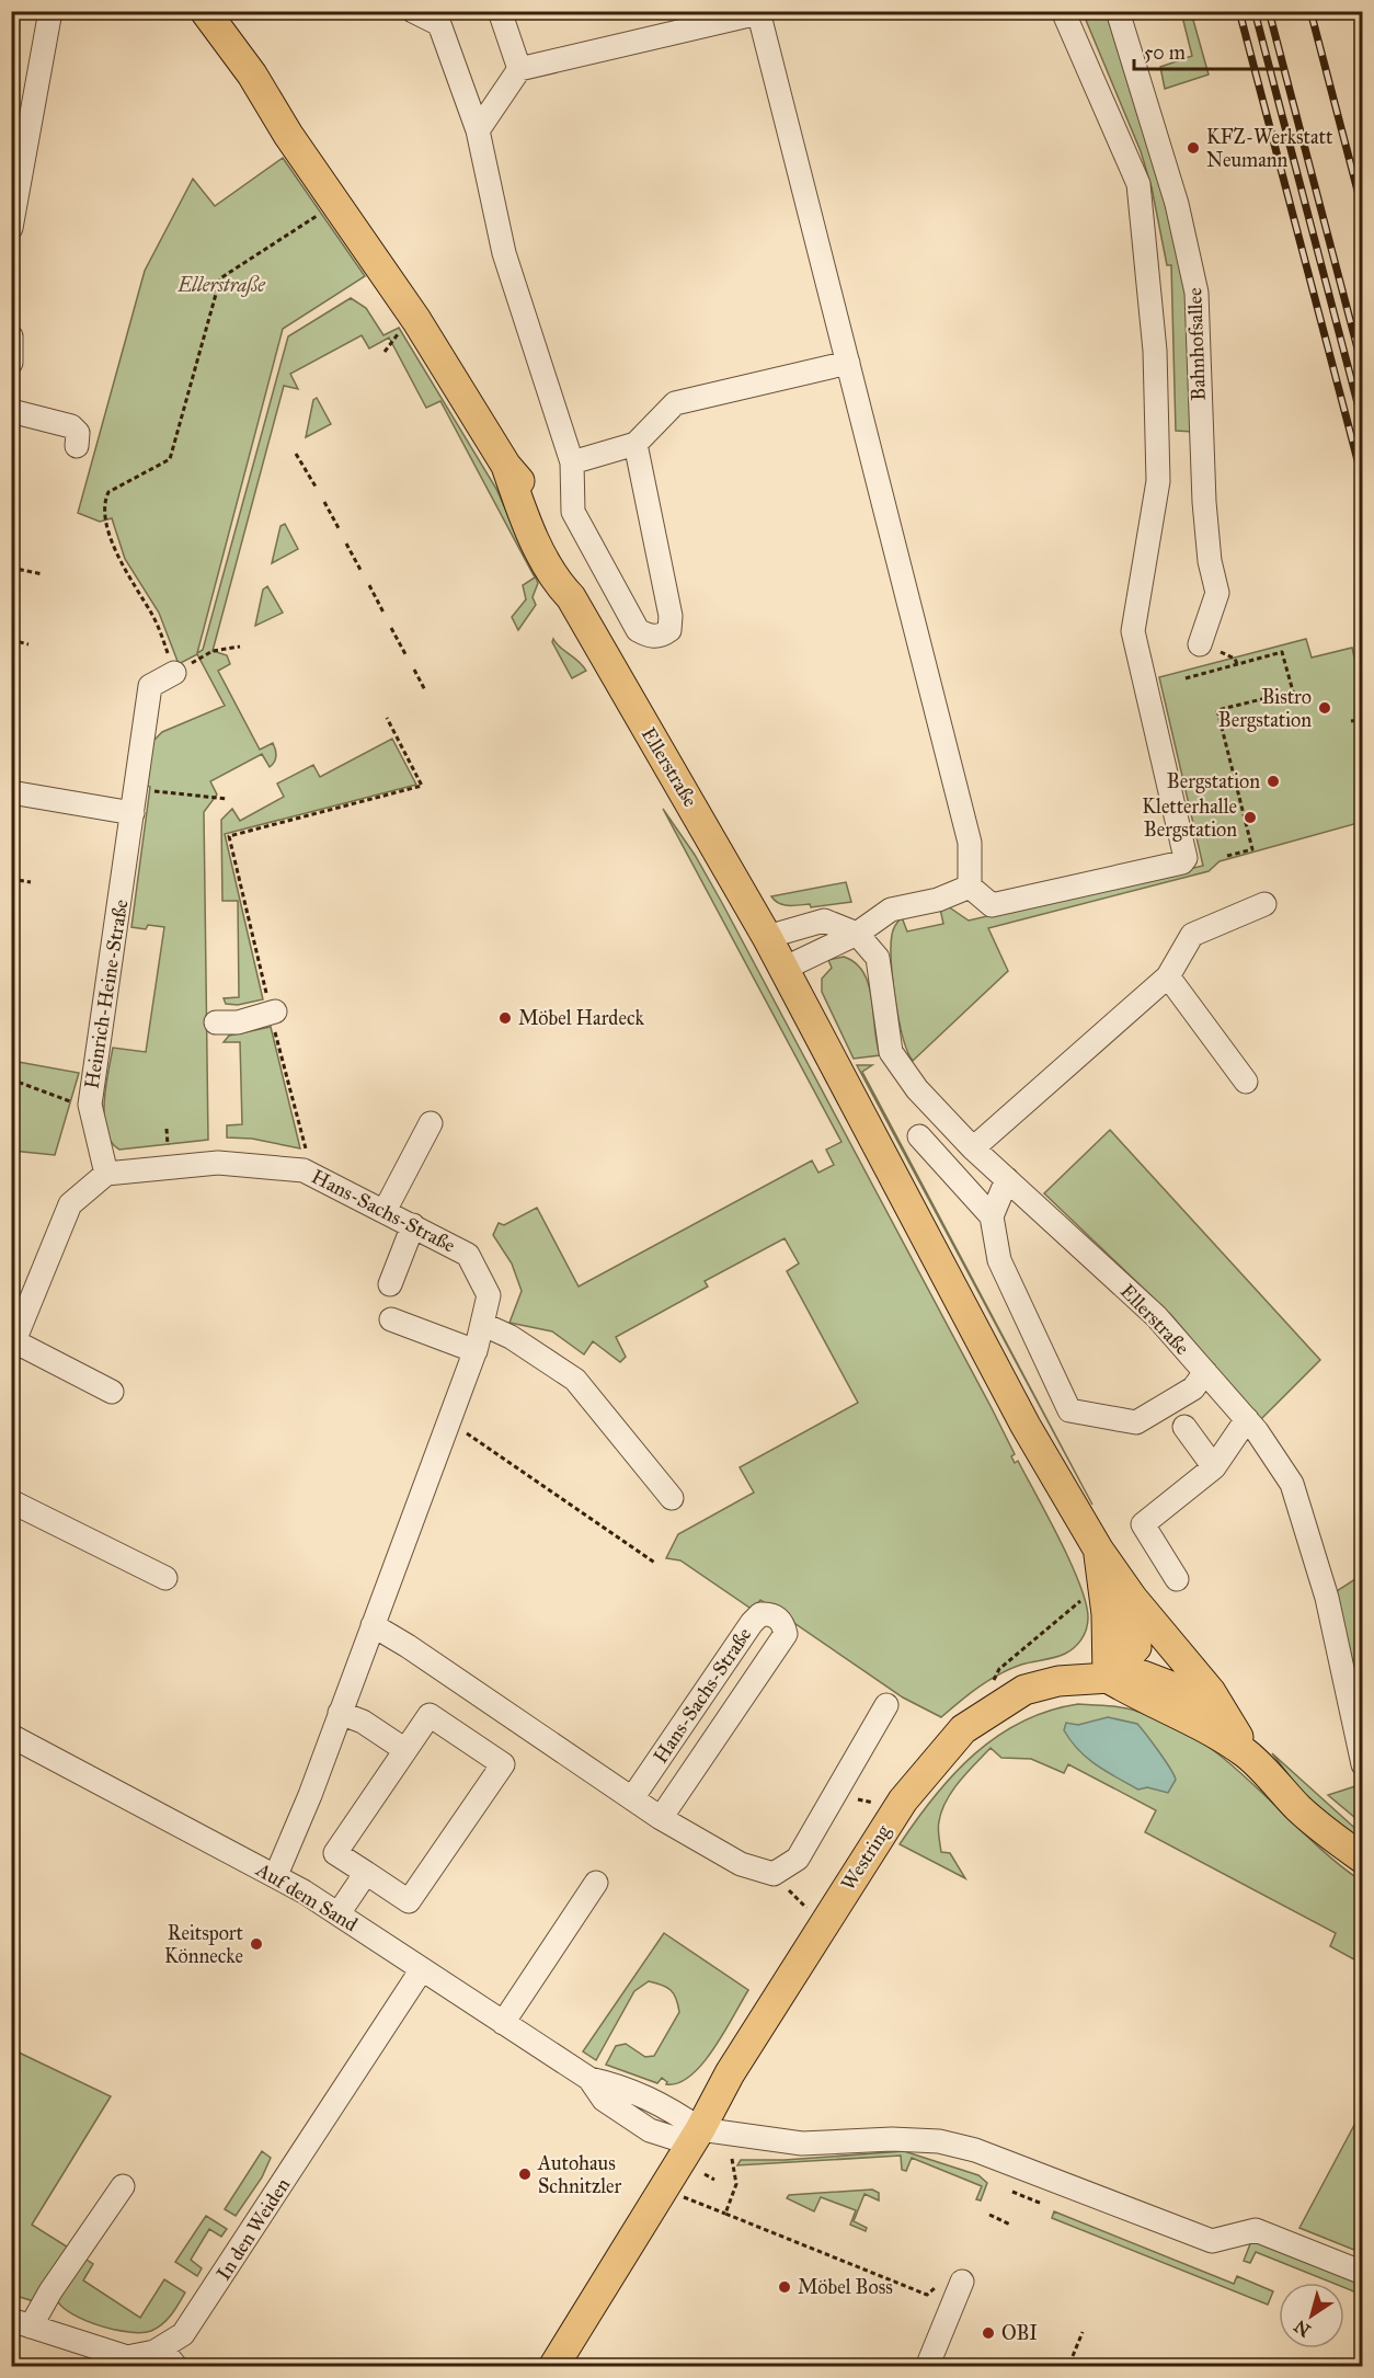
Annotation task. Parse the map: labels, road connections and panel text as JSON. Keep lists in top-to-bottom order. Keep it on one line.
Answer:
{"streets":{"main road":["Ellerstraße","Westring"],"street":["Bahnhofsallee","Heinrich-Heine-Straße","Hans-Sachs-Straße","Auf dem Sand","In den Weiden"]},"crossings":[["Ellerstraße","Westring"],["Heinrich-Heine-Straße","Hans-Sachs-Straße"],["Hans-Sachs-Straße","Auf dem Sand"],["Westring","Auf dem Sand"],["Auf dem Sand","In den Weiden"]],"parks":["Ellerstraße"],"places":["KFZ-Werkstatt Neumann","Bistro Bergstation","Bergstation","Kletterhalle Bergstation","Möbel Hardeck","Reitsport Könnecke","Autohaus Schnitzler","Möbel Boss","OBI"],"scale_bar":"50 m","north":"bottom left"}
